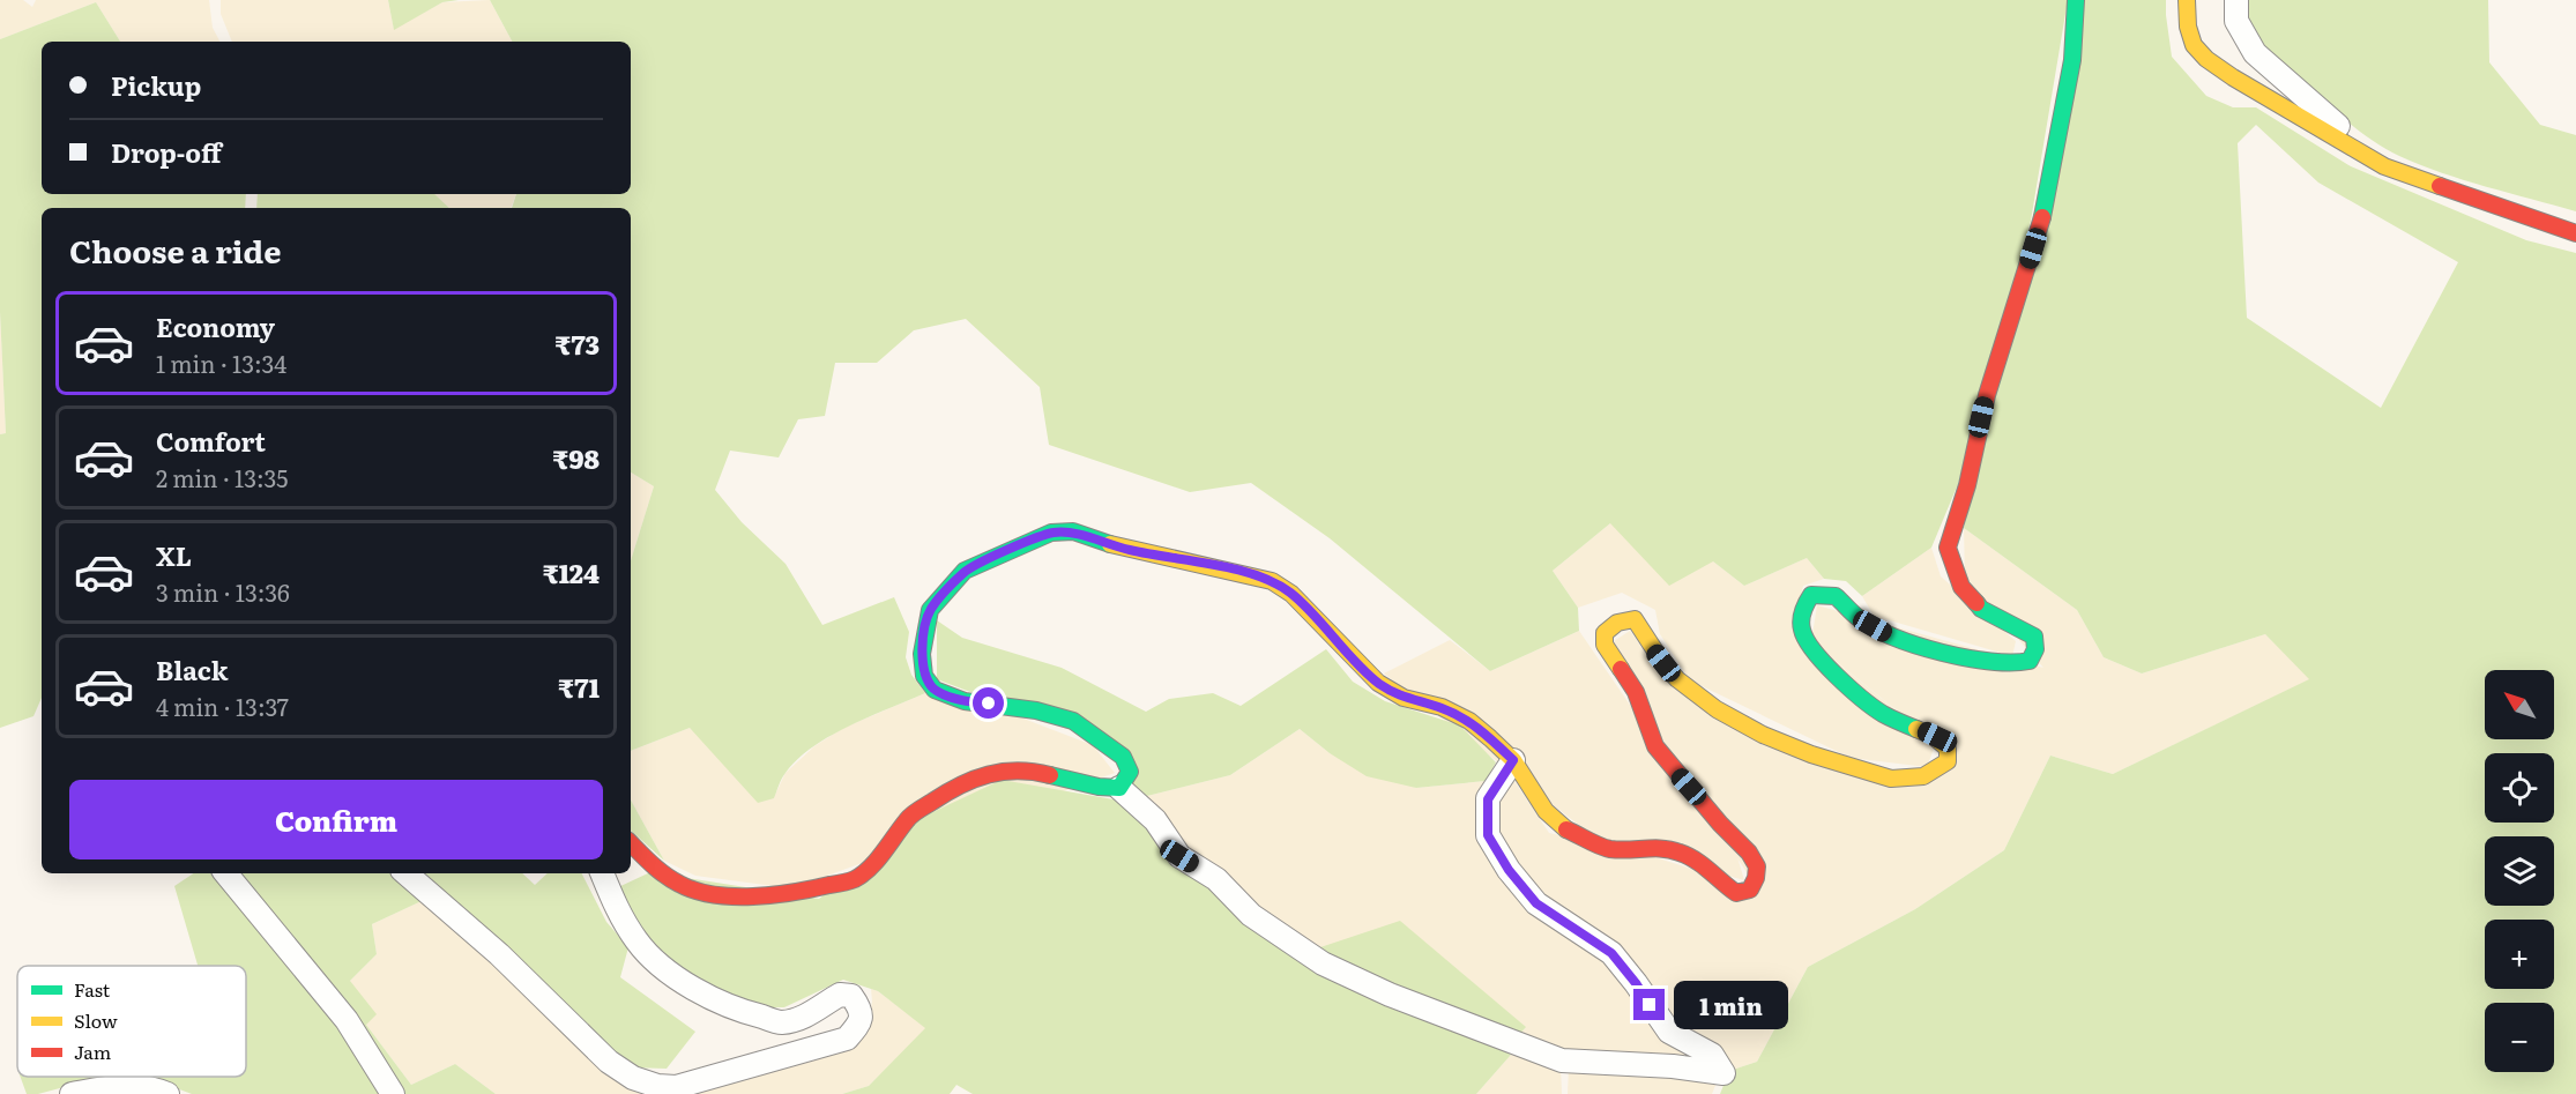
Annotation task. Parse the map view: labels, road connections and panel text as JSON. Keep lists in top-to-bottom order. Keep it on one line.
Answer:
{"legend":["Fast","Slow","Jam"],"north":"top left","page":{"banner":["Pickup","Drop-off"],"heading":"Choose a ride","list":[{"name":"Economy","note":"1 min · 13:34","value":"₹73"},{"name":"Comfort","note":"2 min · 13:35","value":"₹98"},{"name":"XL","note":"3 min · 13:36","value":"₹124"},{"name":"Black","note":"4 min · 13:37","value":"₹71"}],"map_buttons":["+","−"],"buttons":"Confirm","bubble":"1 min"}}
